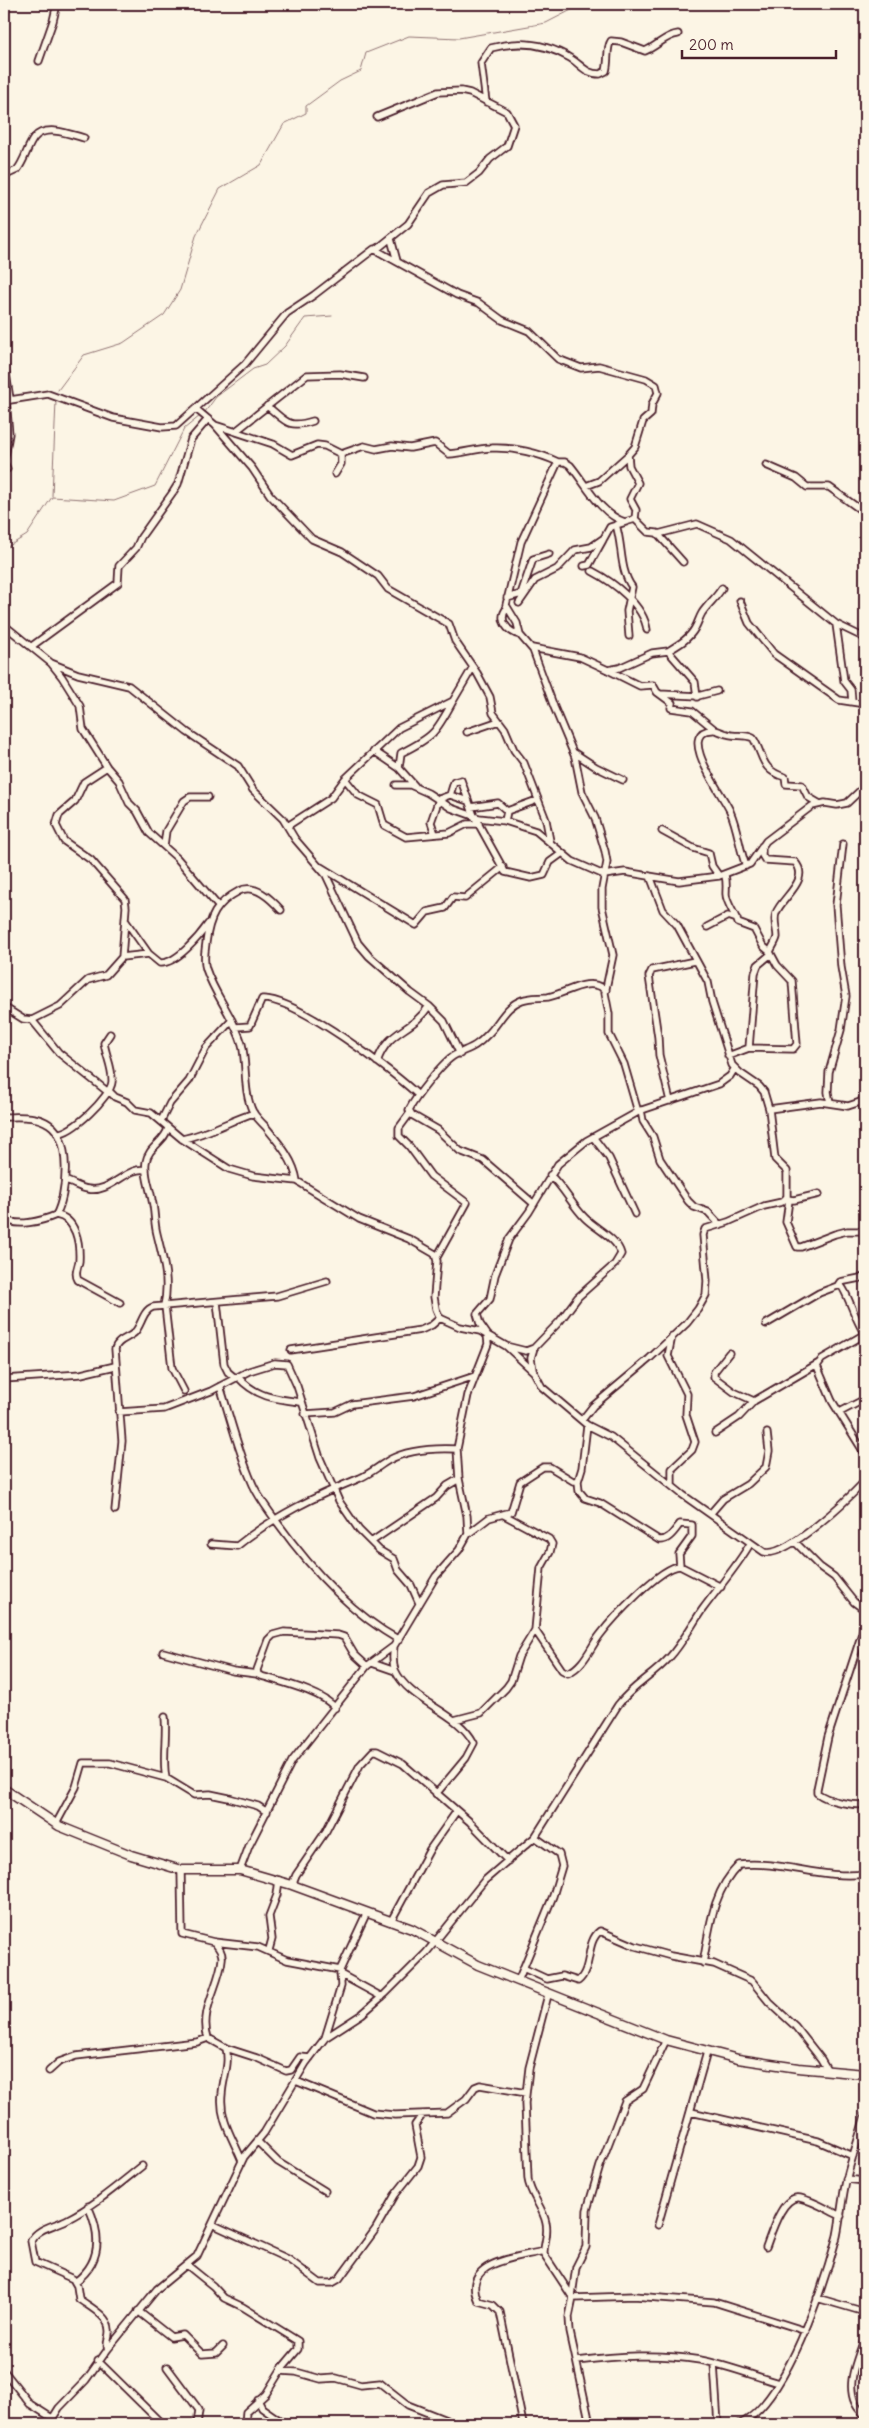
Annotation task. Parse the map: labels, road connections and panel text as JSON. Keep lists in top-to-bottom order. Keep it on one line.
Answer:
{"scale_bar":"200 m"}
